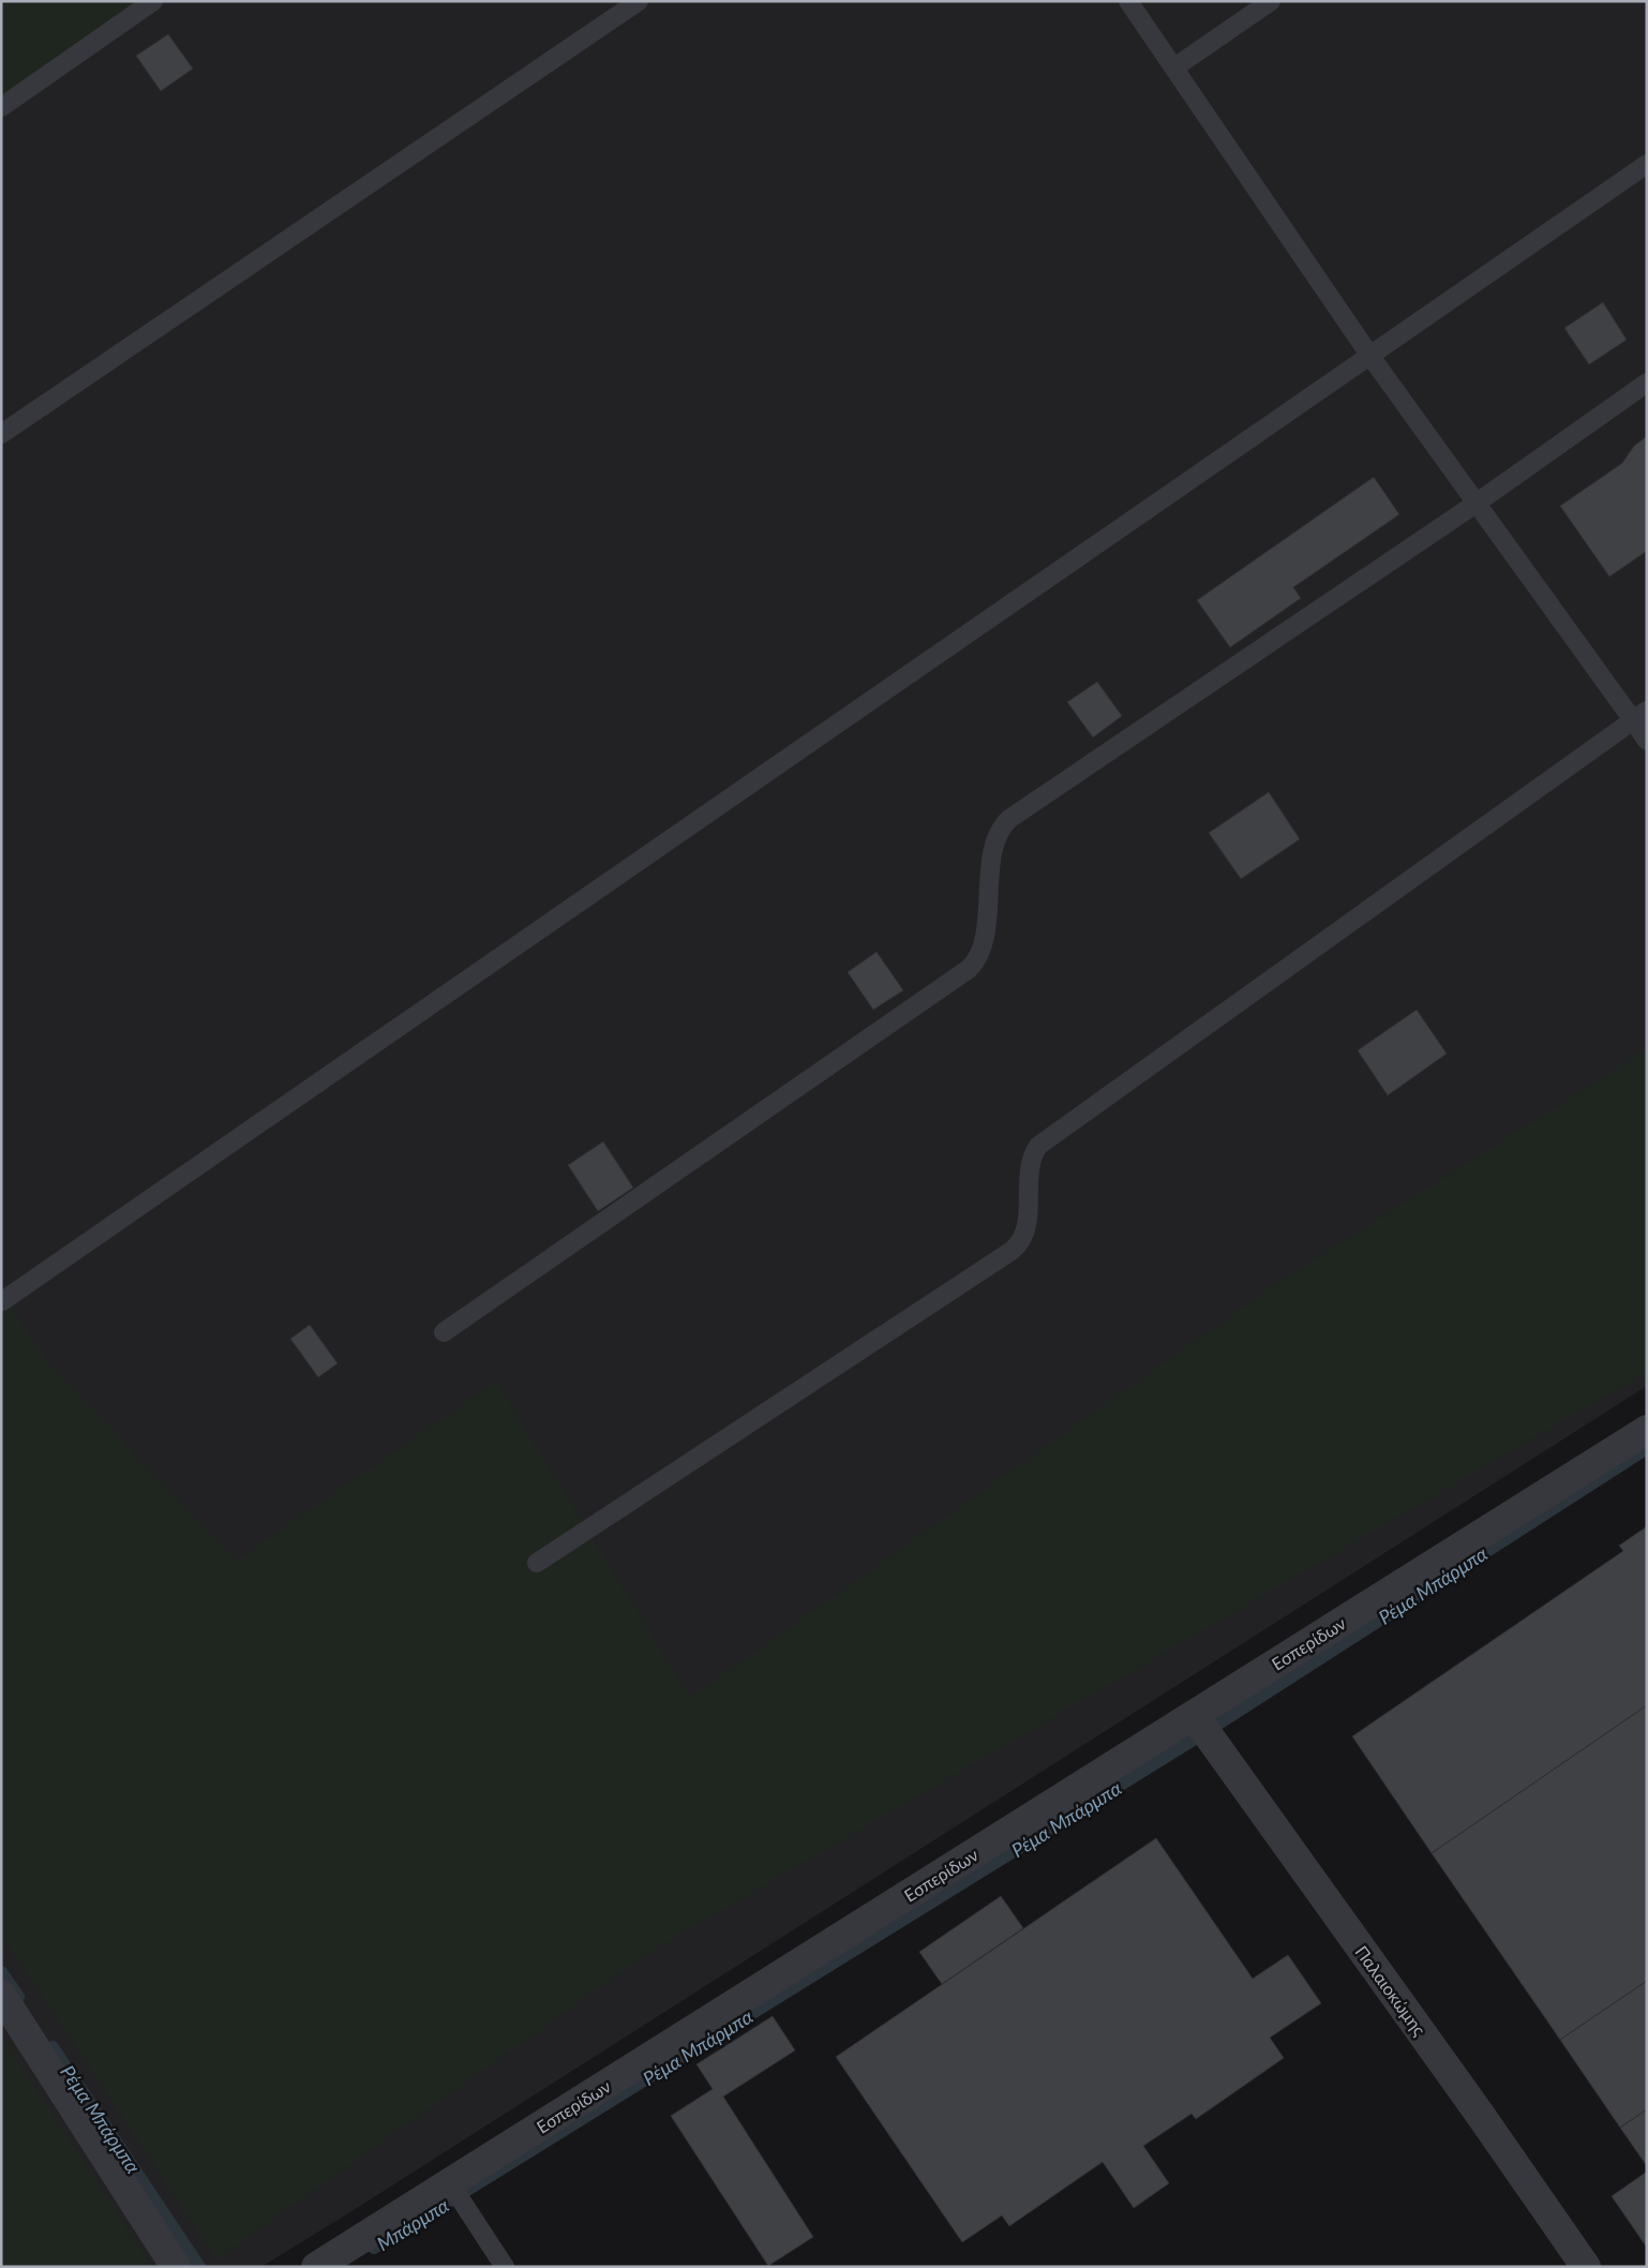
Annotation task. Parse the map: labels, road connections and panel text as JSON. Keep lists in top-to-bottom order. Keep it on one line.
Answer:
{"streets":{"street":["Εσπερίδων","Παλαιοκώμης"]},"crossings":[["Εσπερίδων","Παλαιοκώμης"]],"water":["Ρέμα Μπάρμπα","Μπάρμπα"]}
